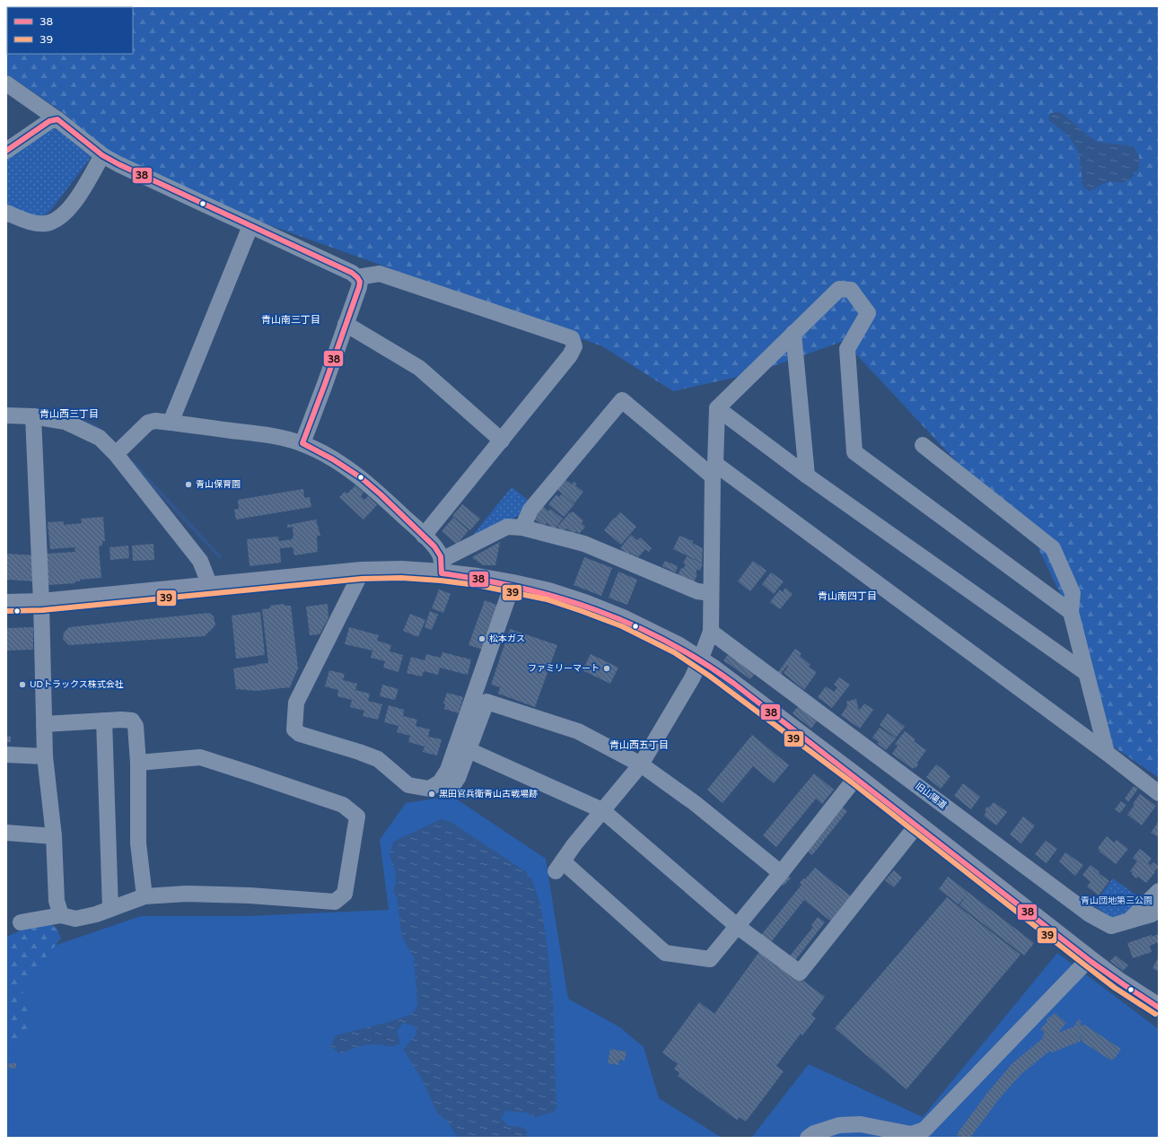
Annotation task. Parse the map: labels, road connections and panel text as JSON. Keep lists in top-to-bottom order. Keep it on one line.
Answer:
{"streets":{"street":["旧山陽道"]},"districts":["青山南三丁目","青山西三丁目","青山南四丁目","青山西五丁目"],"parks":["青山団地第三公園"],"places":["青山保育園","松本ガス","ファミリーマート","UDトラックス株式会社","黒田官兵衛青山古戦場跡"],"lines":["transit line 38","transit line 39"],"legend":["38","39"]}
